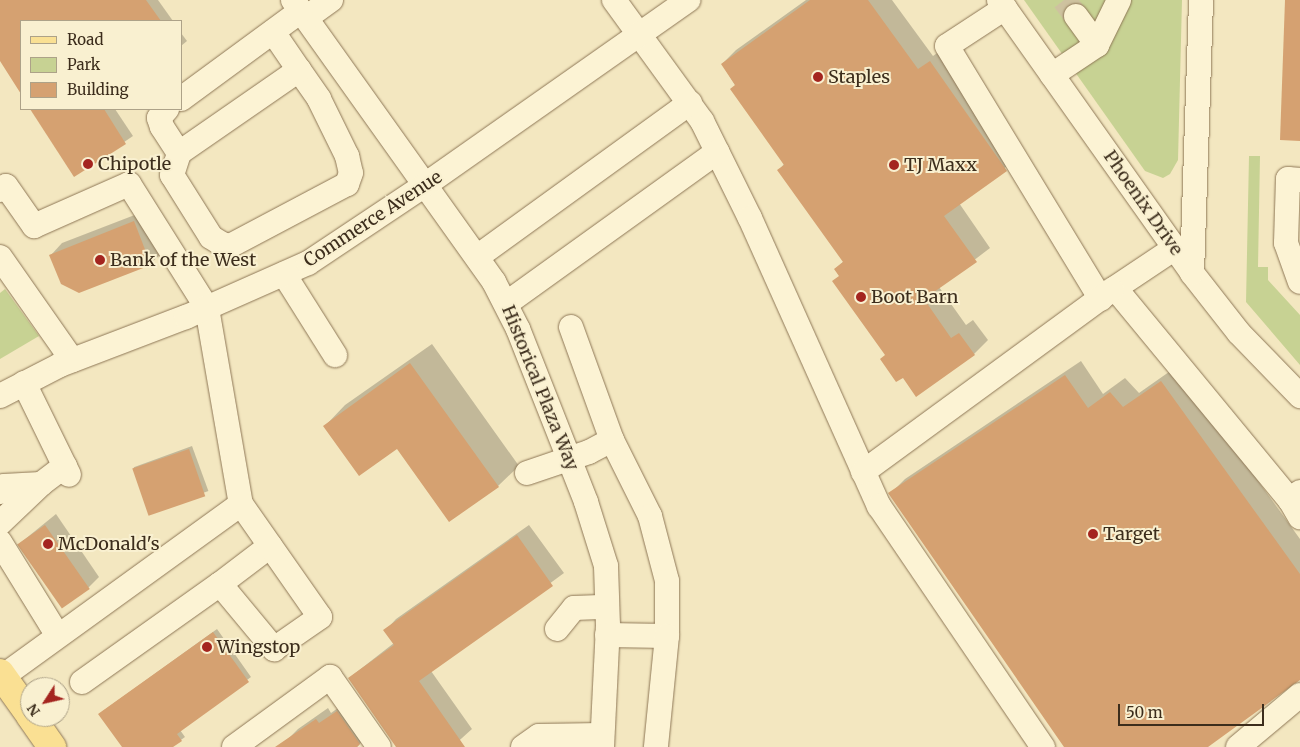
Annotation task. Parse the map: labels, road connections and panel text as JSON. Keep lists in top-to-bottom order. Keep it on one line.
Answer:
{"streets":{"street":["Phoenix Drive","Commerce Avenue","Historical Plaza Way"]},"crossings":[["Commerce Avenue","Historical Plaza Way"]],"places":["Staples","Chipotle","TJ Maxx","Bank of the West","Boot Barn","Target","McDonald's","Wingstop"],"legend":["Road","Park","Building"],"scale_bar":"50 m","north":"bottom left"}
